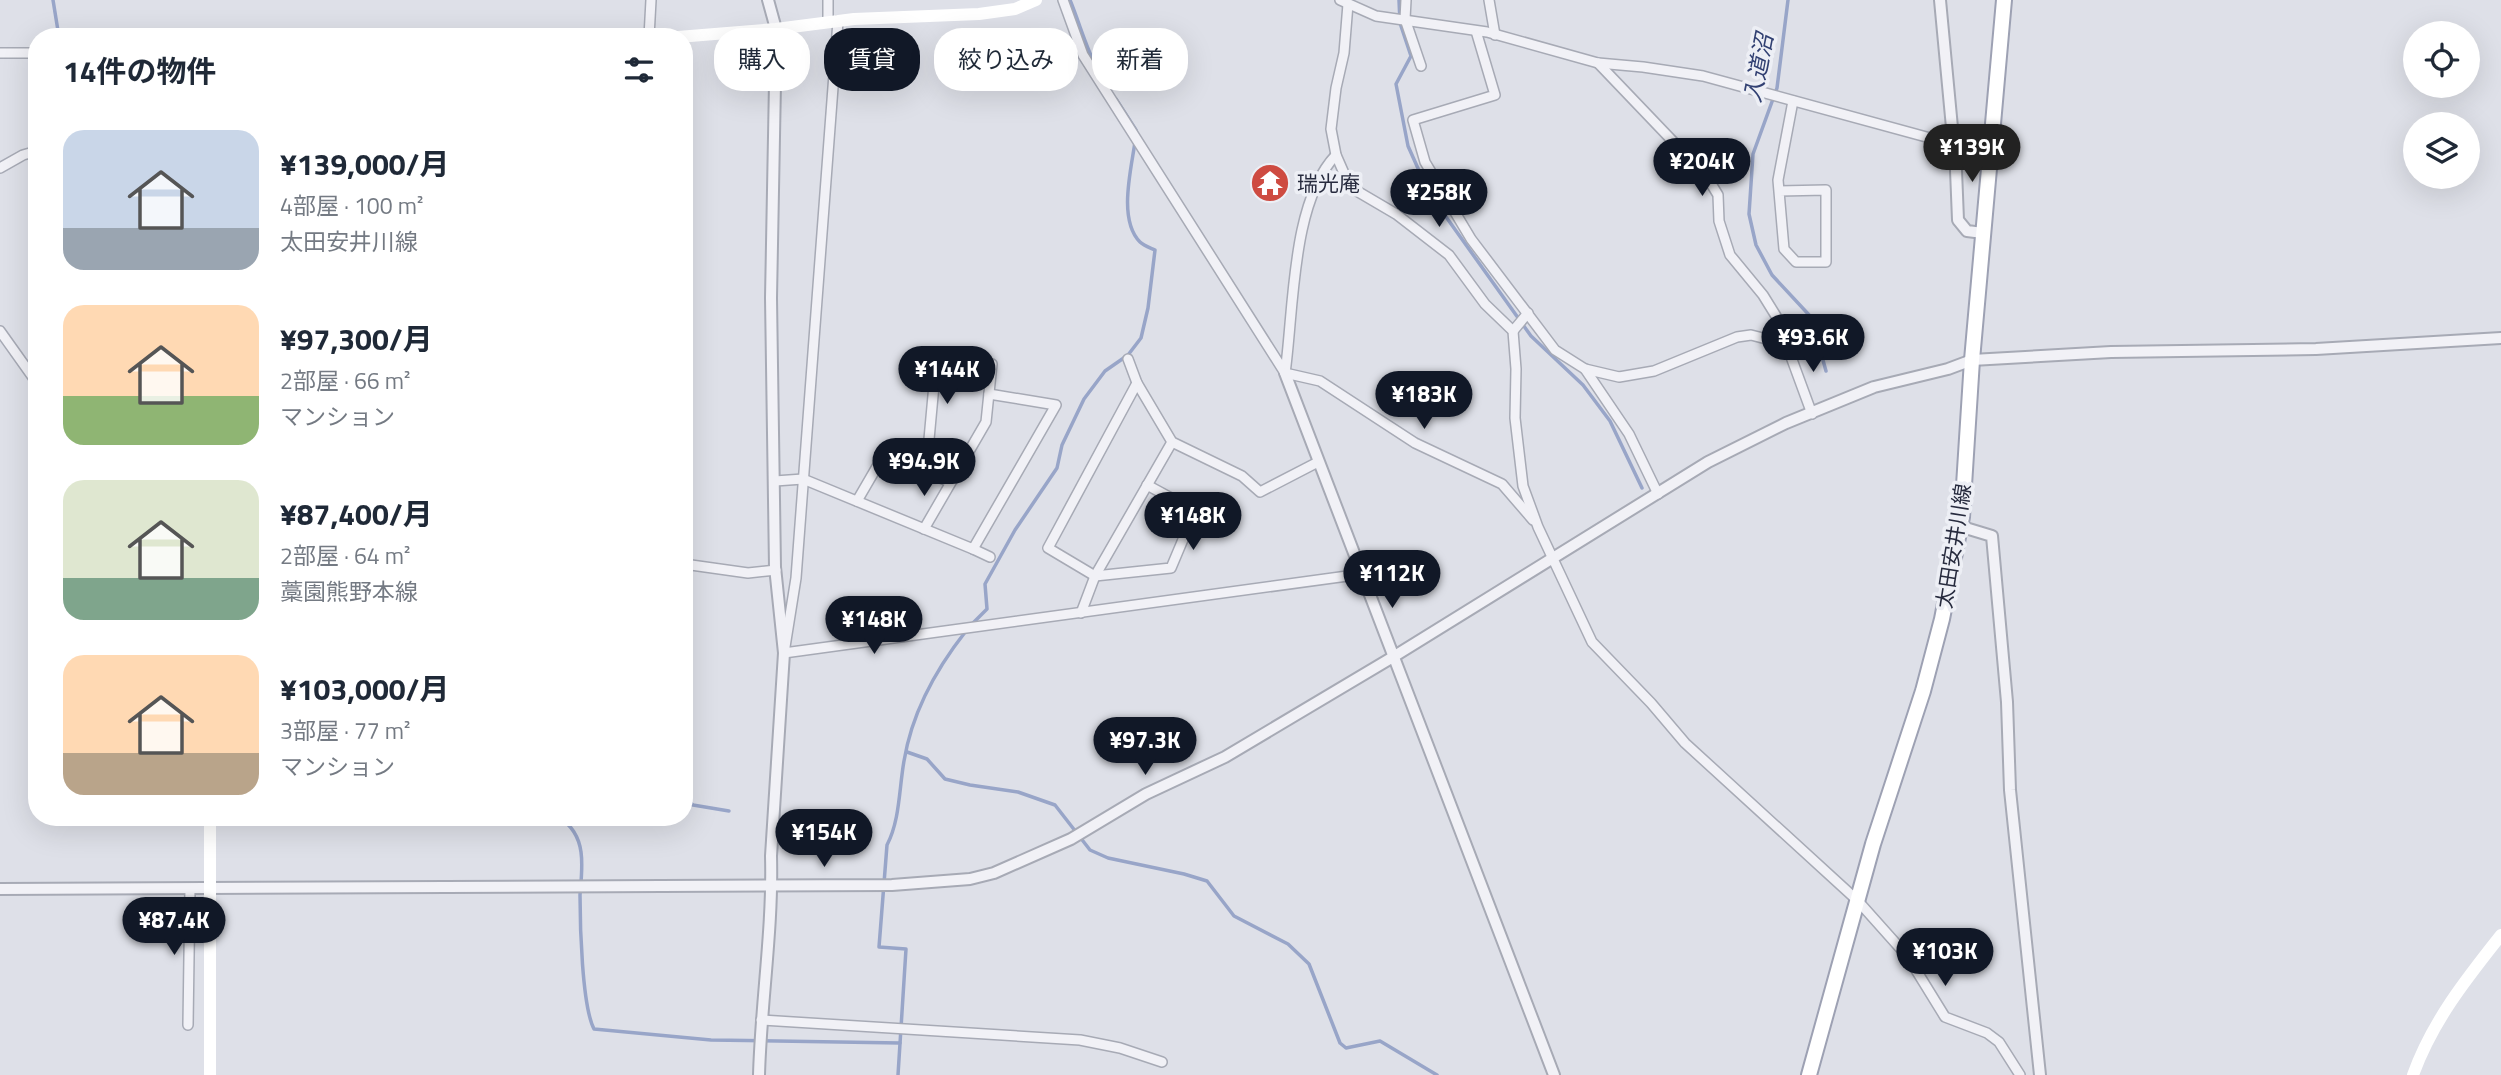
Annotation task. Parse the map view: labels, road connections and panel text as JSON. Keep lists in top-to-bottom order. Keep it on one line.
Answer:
{"streets":{"main road":["太田安井川線"]},"water":["入道沼"],"places":{"temple":["瑞光庵"]},"page":{"chip":["購入","賃貸","絞り込み","新着"],"heading":"14件の物件","list":[{"name":"¥139,000/月","note":"4部屋 · 100 m² · 太田安井川線"},{"name":"¥97,300/月","note":"2部屋 · 66 m² · マンション"},{"name":"¥87,400/月","note":"2部屋 · 64 m² · 藁園熊野本線"},{"name":"¥103,000/月","note":"3部屋 · 77 m² · マンション"}],"price":["¥139K","¥204K","¥258K","¥93.6K","¥144K","¥183K","¥94.9K","¥148K","¥112K","¥148K","¥97.3K","¥154K","¥87.4K","¥103K"]}}
